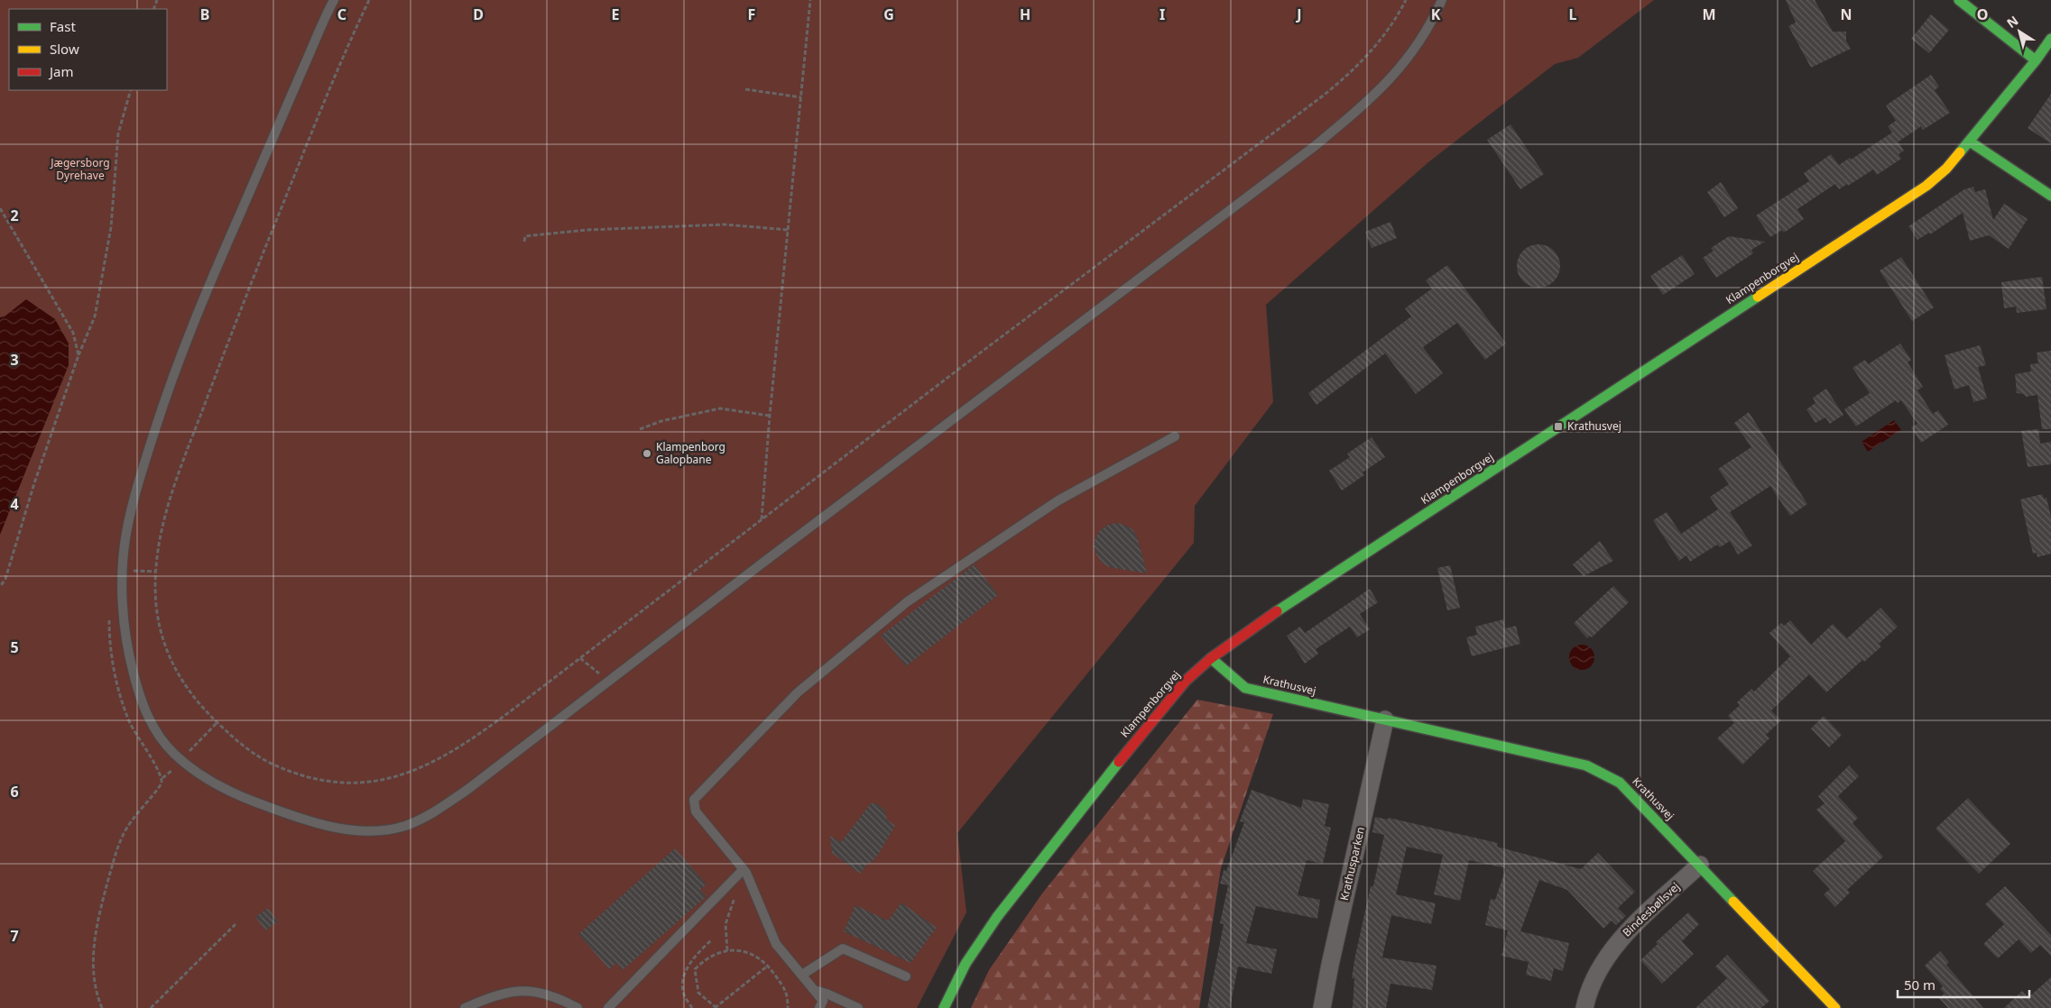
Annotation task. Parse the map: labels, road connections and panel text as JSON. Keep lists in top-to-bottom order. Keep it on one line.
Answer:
{"streets":{"street":["Klampenborgvej","Krathusvej","Krathusparken","Bindesbøllsvej"]},"crossings":[["Klampenborgvej","Krathusvej"],["Krathusvej","Krathusparken"],["Krathusvej","Bindesbøllsvej"]],"parks":["Jægersborg Dyrehave"],"places":{"transit":["Krathusvej"],"other":["Klampenborg Galopbane"]},"legend":["Fast","Slow","Jam"],"scale_bar":"50 m","north":"top left","grid":{"columns":["B","C","D","E","F","G","H","I","J","K","L","M","N","O"],"rows":["2","3","4","5","6","7"]}}
